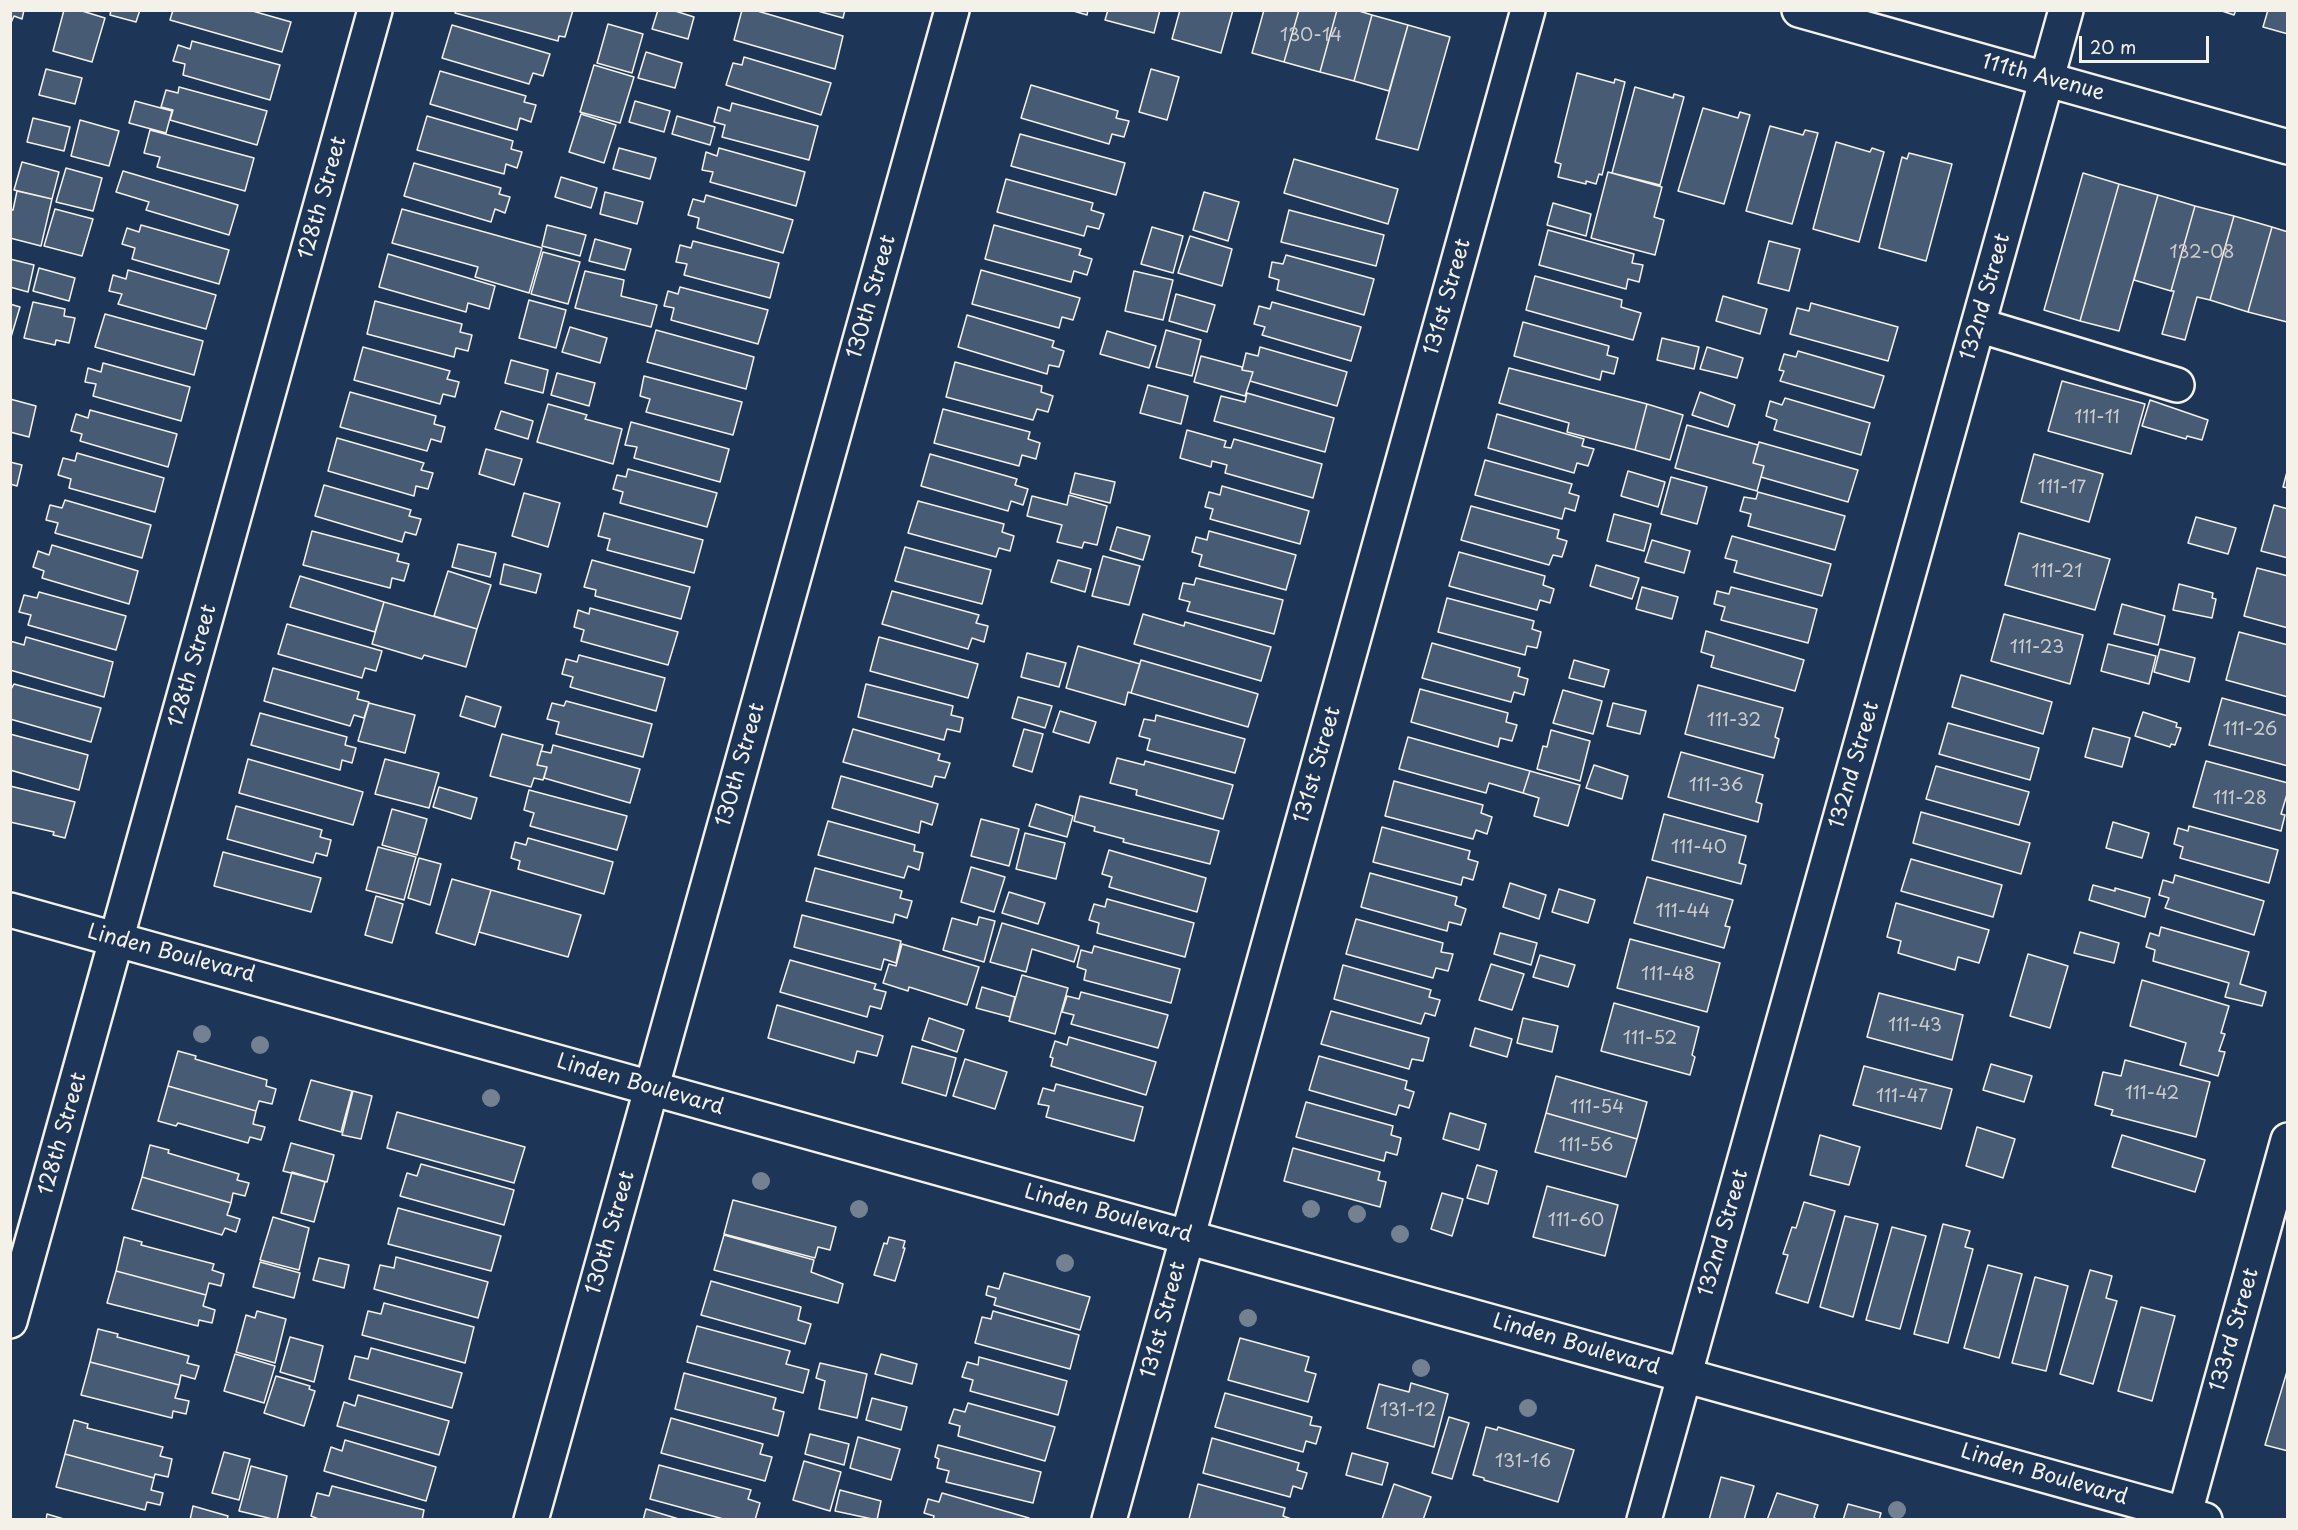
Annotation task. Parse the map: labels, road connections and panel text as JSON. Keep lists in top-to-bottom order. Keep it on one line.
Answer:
{"streets":{"street":["111th Avenue","128th Street","130th Street","131st Street","132nd Street","Linden Boulevard","133rd Street"]},"crossings":[["111th Avenue","132nd Street"],["128th Street","Linden Boulevard"],["130th Street","Linden Boulevard"],["131st Street","Linden Boulevard"],["132nd Street","Linden Boulevard"],["Linden Boulevard","133rd Street"]],"house_numbers":["130-14","132-08","111-11","111-17","111-21","111-23","111-32","111-26","111-36","111-28","111-40","111-44","111-48","111-43","111-52","111-42","111-47","111-54","111-56","111-60","131-12","131-16"],"scale_bar":"20 m"}
